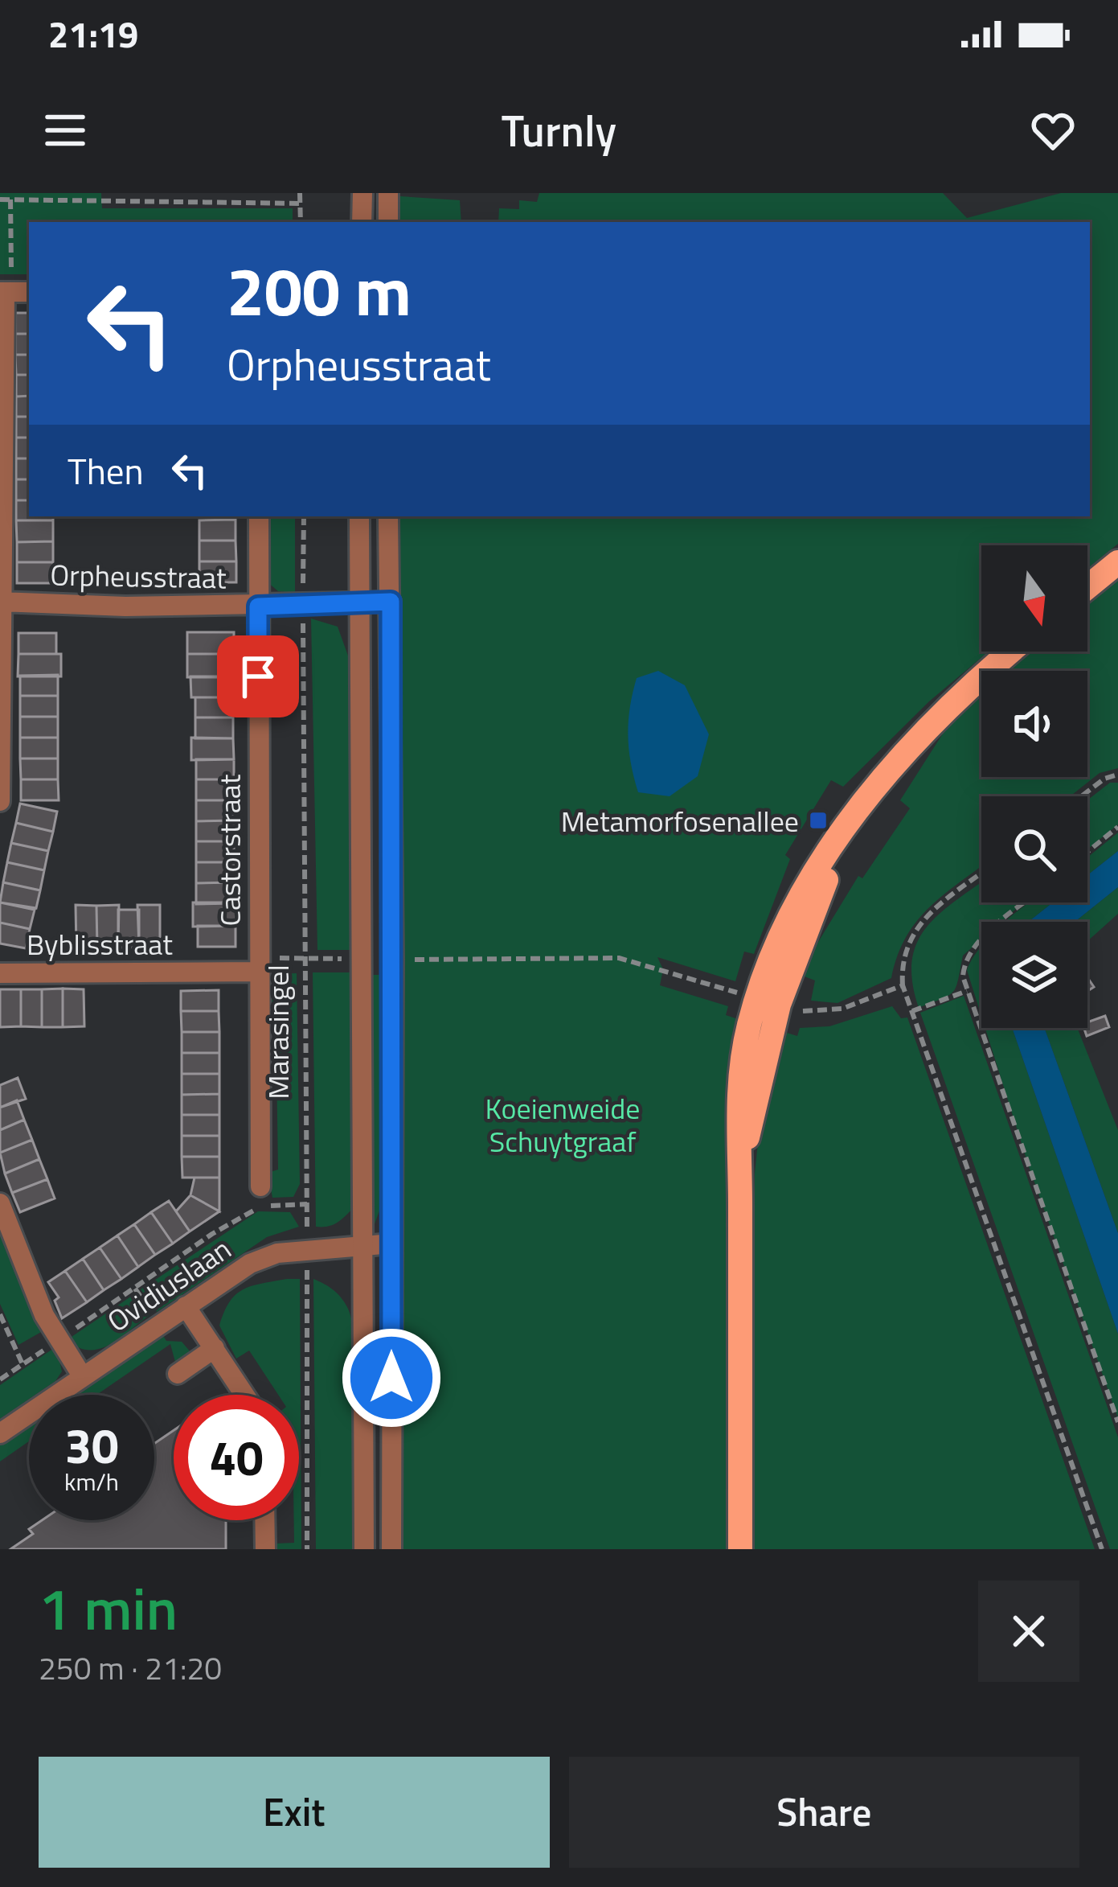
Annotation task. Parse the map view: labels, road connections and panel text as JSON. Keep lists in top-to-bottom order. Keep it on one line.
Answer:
{"streets":{"street":["Orpheusstraat","Castorstraat","Byblisstraat","Ovidiuslaan"],"path":["Marasingel"]},"crossings":[["Orpheusstraat","Castorstraat"],["Orpheusstraat","Marasingel"],["Castorstraat","Byblisstraat"],["Marasingel","Ovidiuslaan"]],"parks":["Koeienweide Schuytgraaf"],"places":{"transit":["Metamorfosenallee"]},"north":"bottom","page":{"status":"21:19","header":"Turnly","turn":["200 m","Orpheusstraat"],"then":"Then","speed":"30 km/h","limit":"40","heading":["1 min","250 m · 21:20"],"buttons":["Exit","Share"]}}
